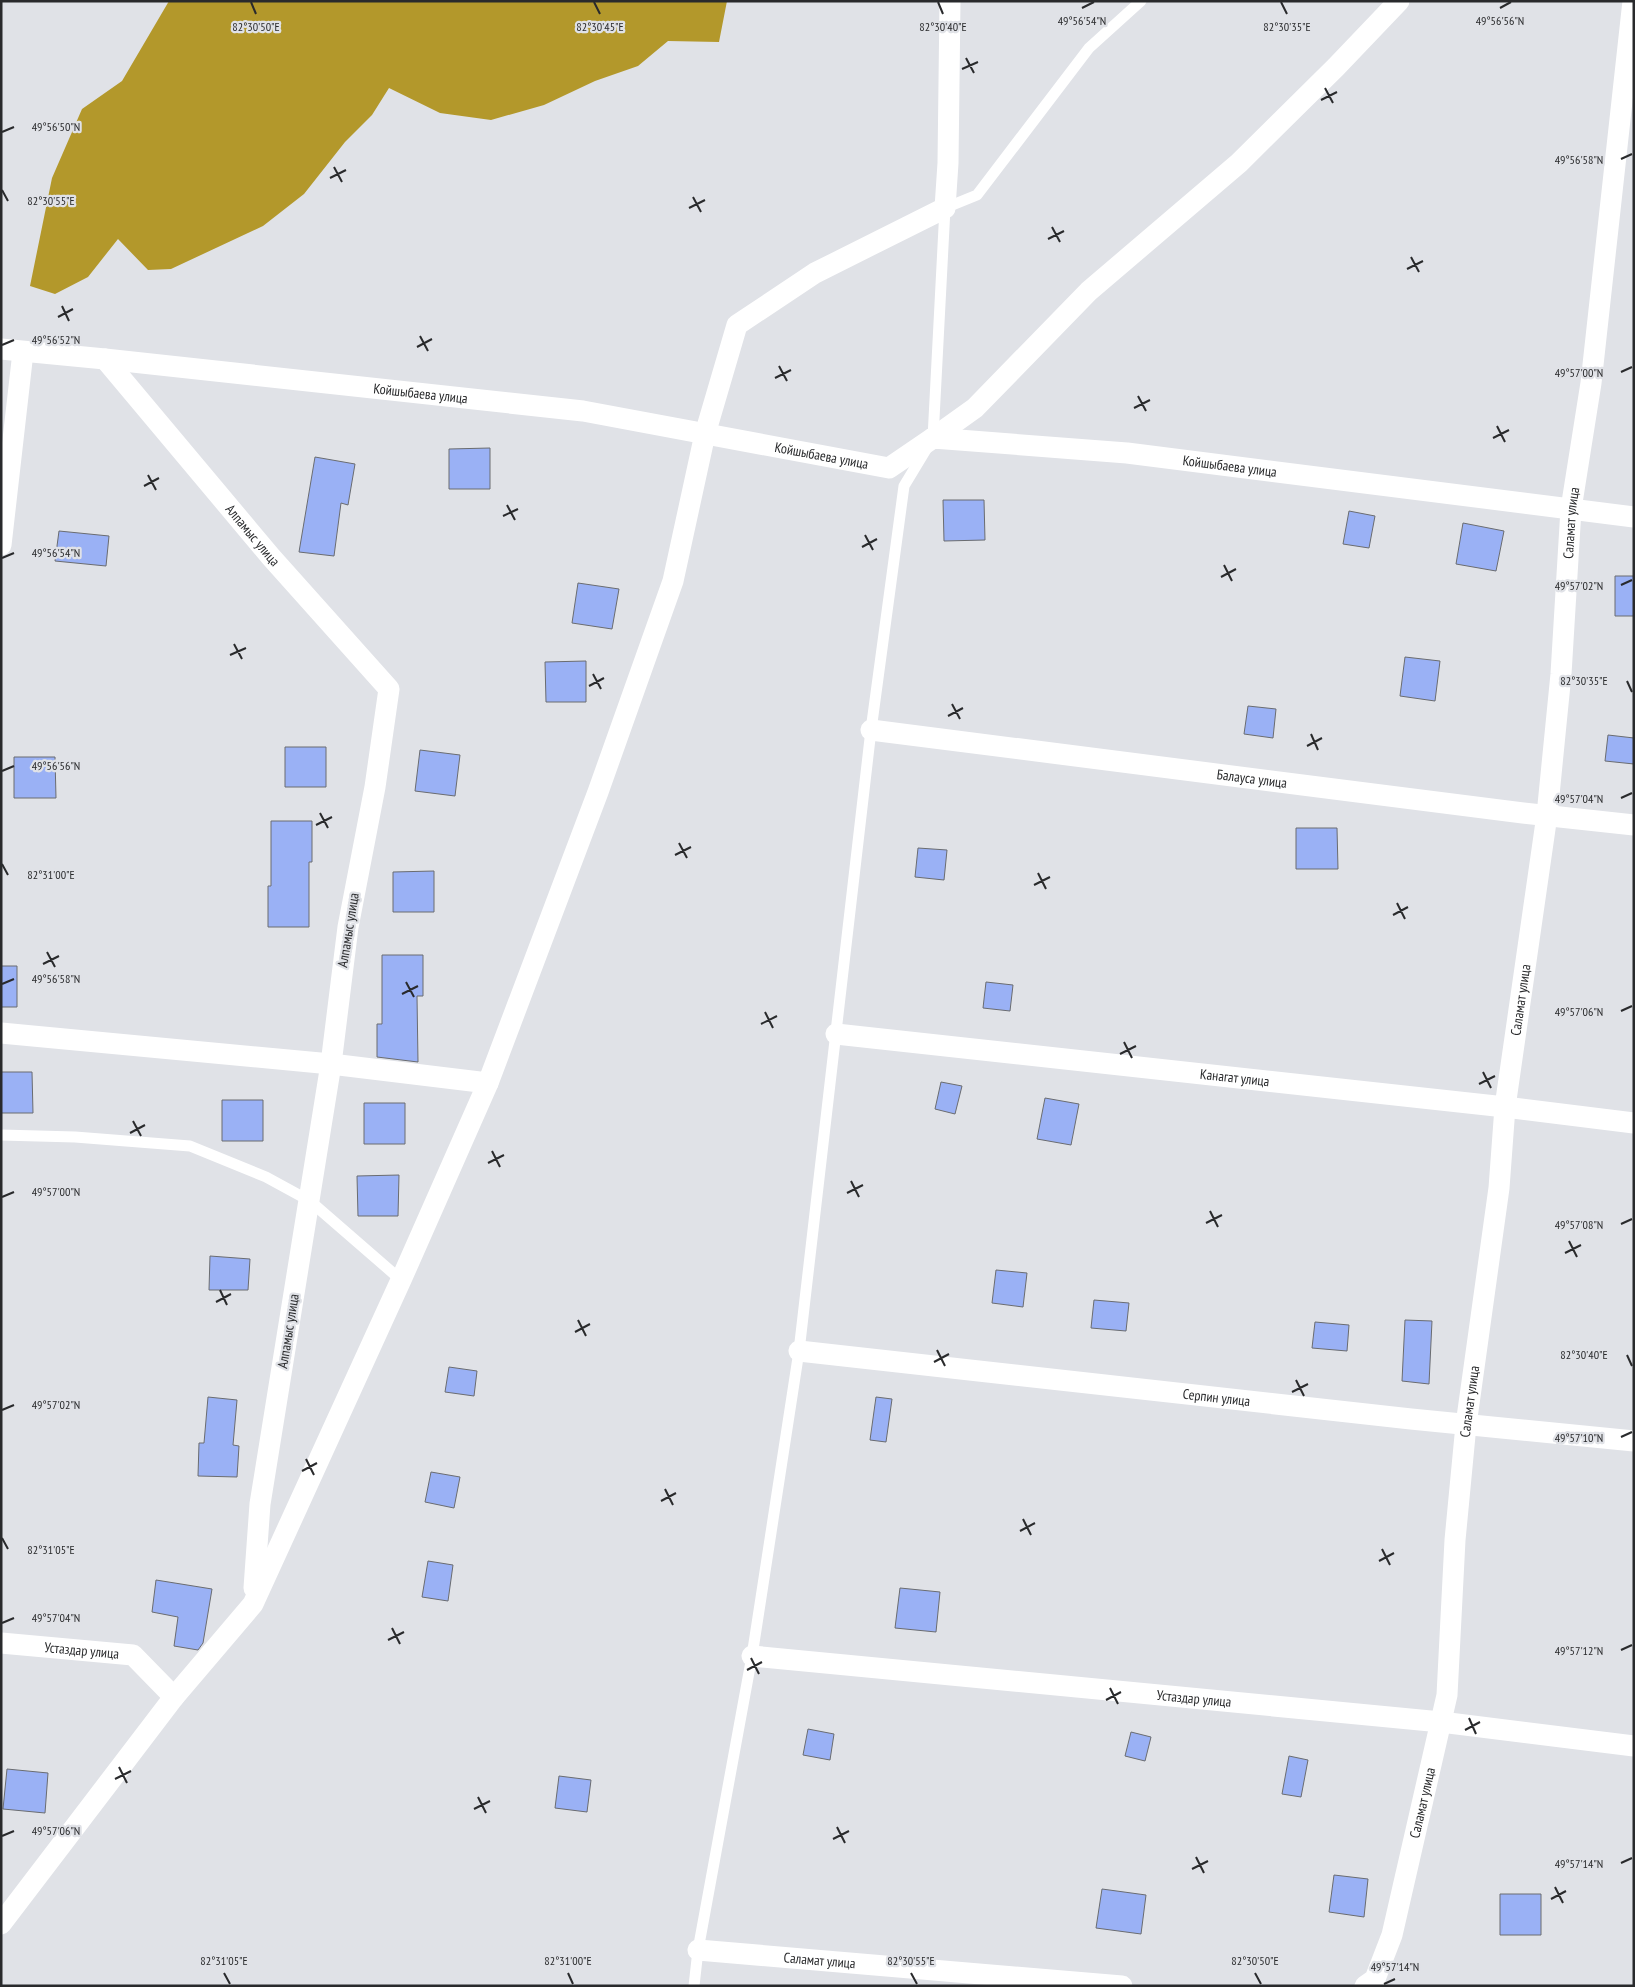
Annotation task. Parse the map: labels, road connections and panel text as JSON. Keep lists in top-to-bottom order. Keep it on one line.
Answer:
{"streets":{"street":["Койшыбаева улица","Саламат улица","Алпамыс улица","Балауса улица","Канагат улица","Серпин улица","Устаздар улица"]},"crossings":[["Койшыбаева улица","Саламат улица"],["Койшыбаева улица","Алпамыс улица"],["Саламат улица","Балауса улица"],["Саламат улица","Канагат улица"],["Саламат улица","Серпин улица"],["Саламат улица","Устаздар улица"]],"coordinates":["49°56'54\"N","49°56'56\"N","82°30'50\"E","82°30'45\"E","82°30'40\"E","82°30'35\"E","49°56'50\"N","49°56'58\"N","82°30'55\"E","49°56'52\"N","49°57'00\"N","49°57'02\"N","49°57'04\"N","82°31'00\"E","49°57'06\"N","49°57'08\"N","49°57'10\"N","82°31'05\"E","49°57'12\"N","49°57'14\"N"]}
